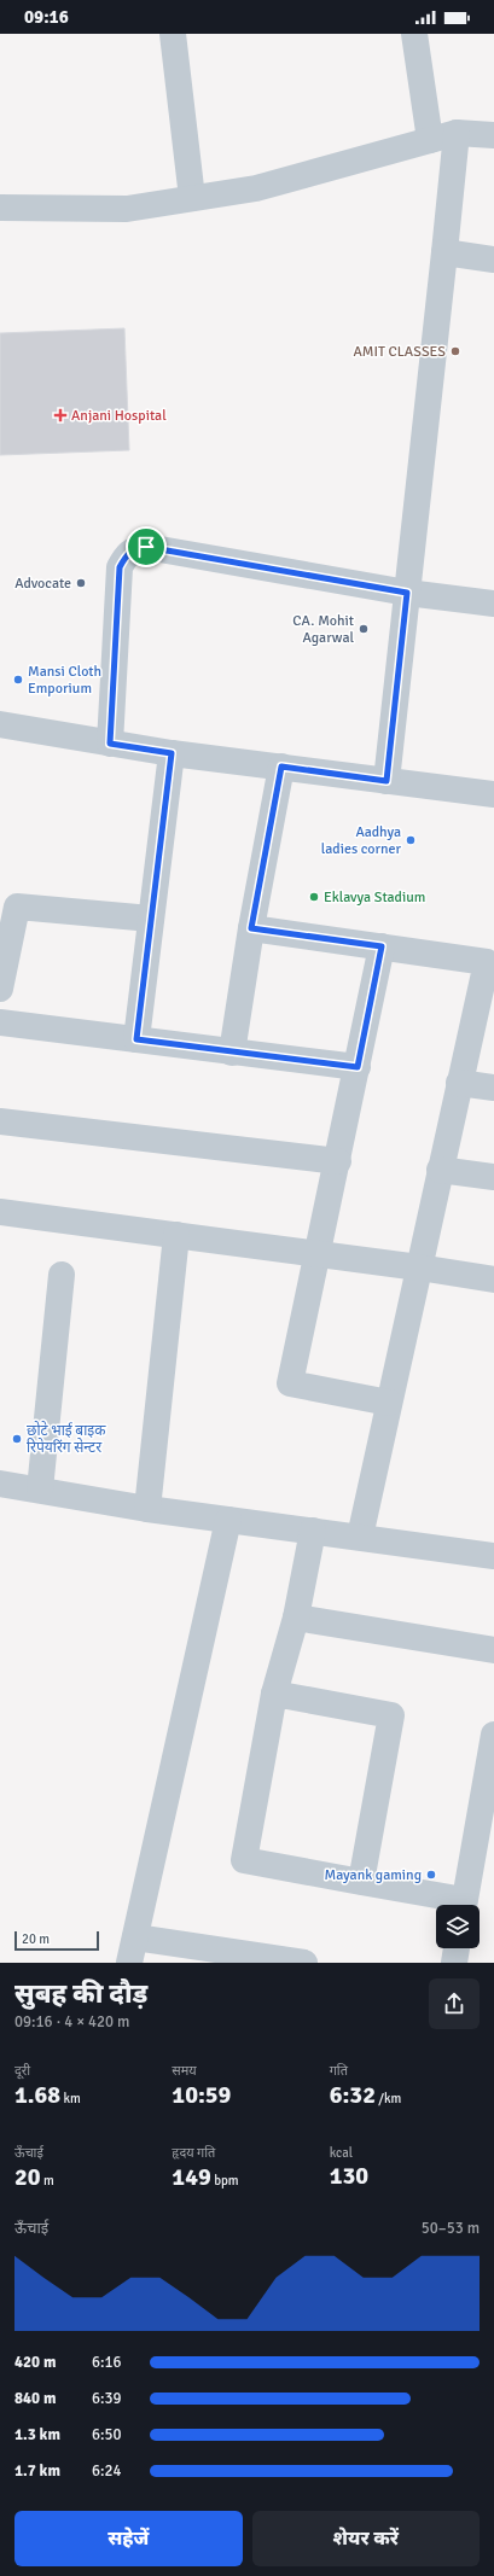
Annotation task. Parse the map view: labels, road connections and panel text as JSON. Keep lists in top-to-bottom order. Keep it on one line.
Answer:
{"places":{"other":["AMIT CLASSES","Advocate","CA. Mohit Agarwal","Mansi Cloth Emporium","Aadhya ladies corner","Eklavya Stadium","छोटे भाई बाइक रिपेयरिंग सेन्टर","Mayank gaming"],"health":["Anjani Hospital"]},"scale_bar":"20 m","page":{"status":"09:16","scale":"20 m","heading":["सुबह की दौड़","09:16 · 4 × 420 m"],"stats":[["दूरी","1.68 km"],["समय","10:59"],["गति","6:32 /km"],["ऊँचाई","20 m"],["हृदय गति","149 bpm"],["kcal","130"]],"chart":["ऊँचाई","50–53 m"],"list":[{"name":"420 m","note":"6:16"},{"name":"840 m","note":"6:39"},{"name":"1.3 km","note":"6:50"},{"name":"1.7 km","note":"6:24"}],"buttons":["सहेजें","शेयर करें"]}}
